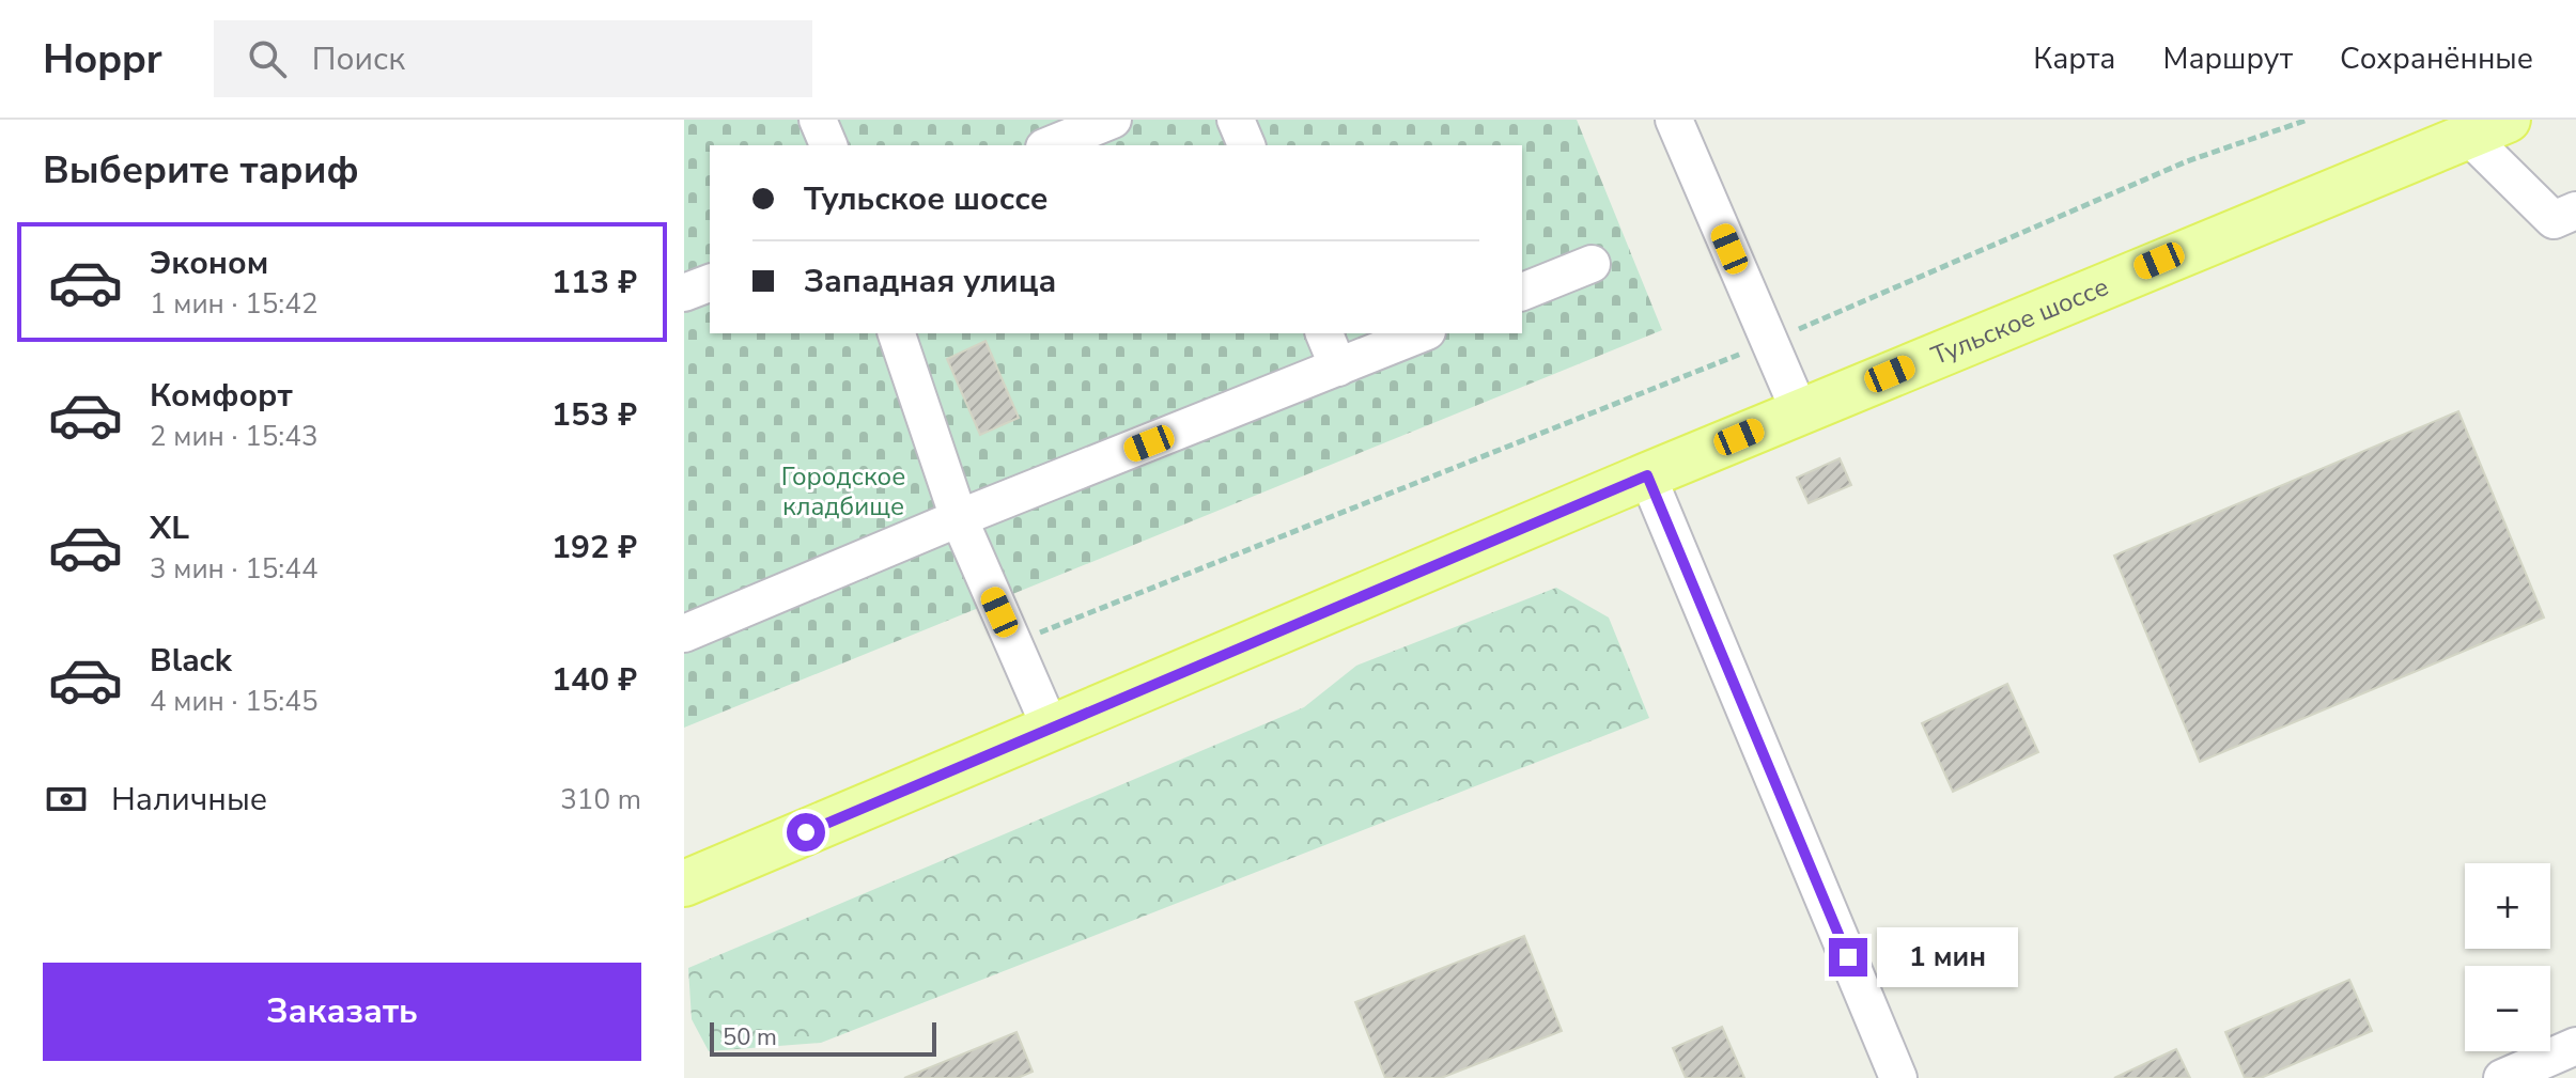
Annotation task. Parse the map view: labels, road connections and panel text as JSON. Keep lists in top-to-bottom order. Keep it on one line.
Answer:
{"streets":{"main road":["Тульское шоссе"]},"parks":["Городское кладбище"],"scale_bar":"50 m","page":{"header":"Hoppr","search":"Поиск","nav":["Карта","Маршрут","Сохранённые"],"heading":"Выберите тариф","banner":["Тульское шоссе","Западная улица"],"list":[{"name":"Эконом","note":"1 мин · 15:42","value":"113 ₽"},{"name":"Комфорт","note":"2 мин · 15:43","value":"153 ₽"},{"name":"XL","note":"3 мин · 15:44","value":"192 ₽"},{"name":"Black","note":"4 мин · 15:45","value":"140 ₽"}],"pay":["Наличные","310 m"],"map_buttons":["+","−"],"bubble":"1 мин","buttons":"Заказать","scale":"50 m"}}
